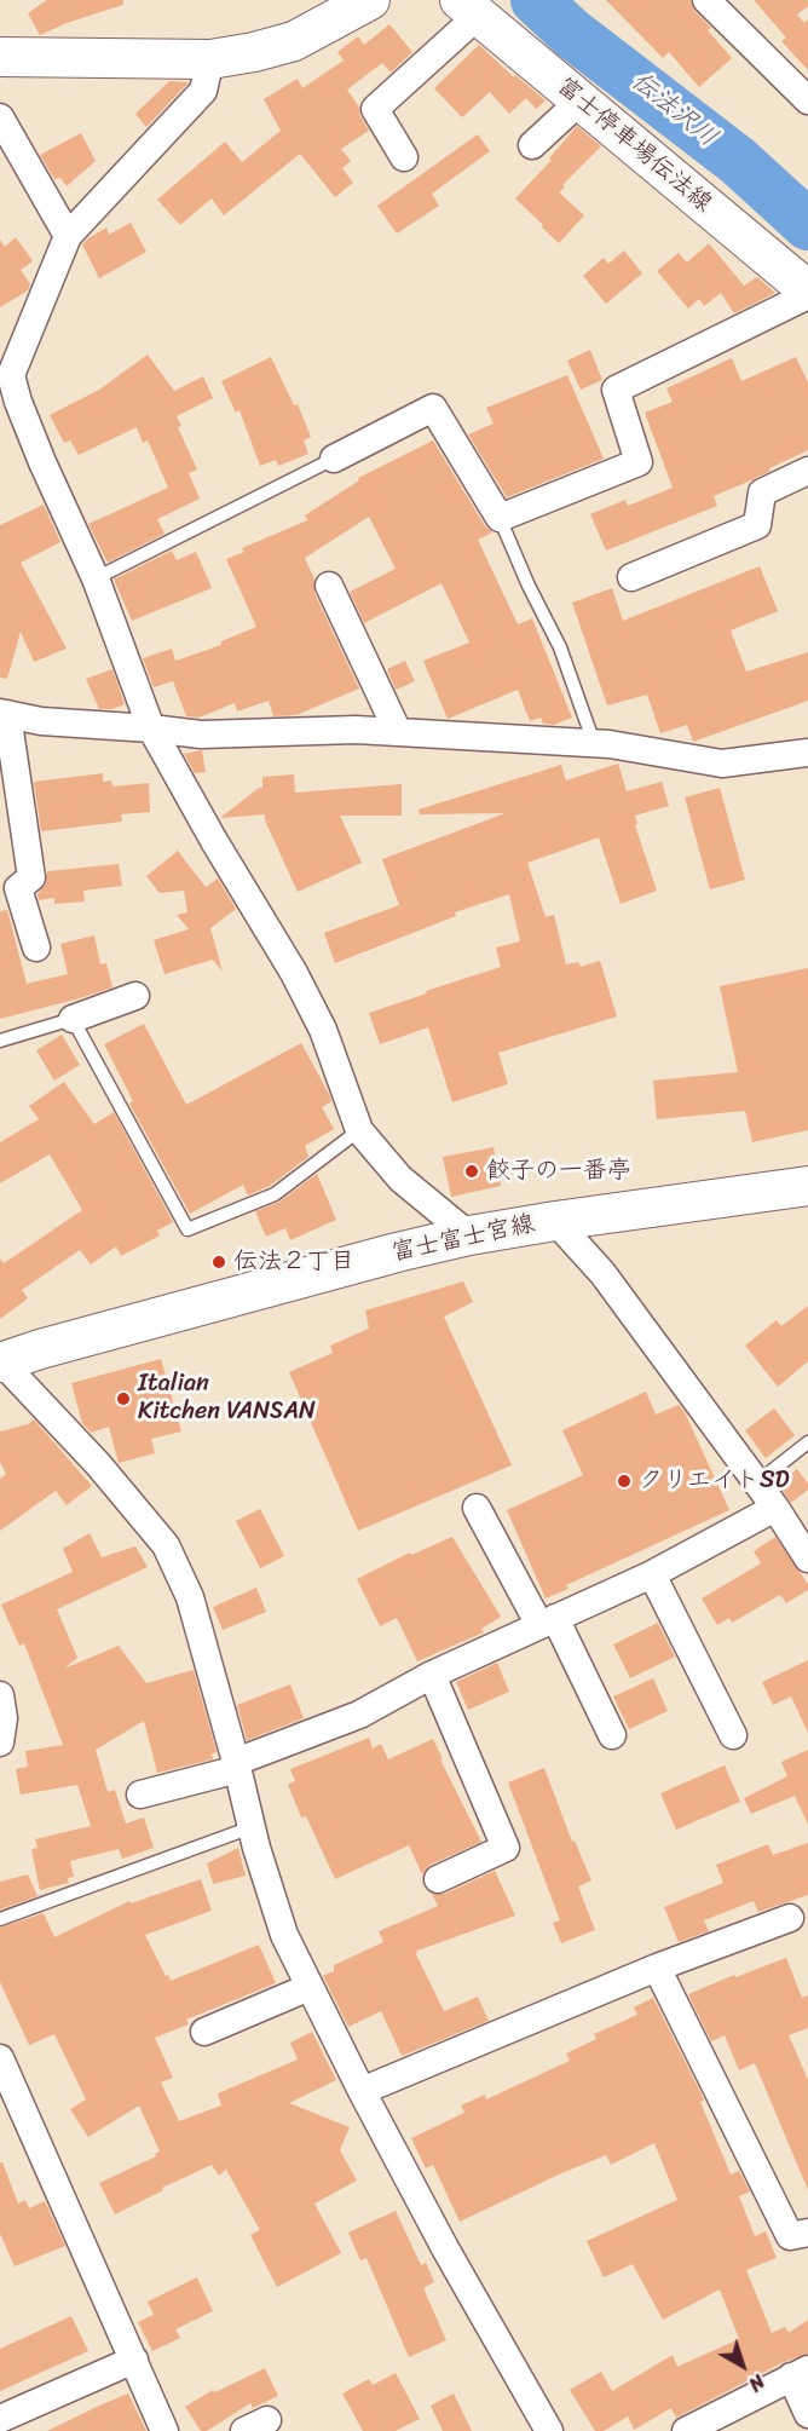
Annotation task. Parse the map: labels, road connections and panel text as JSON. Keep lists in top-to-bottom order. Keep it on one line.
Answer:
{"streets":{"main road":["富士停車場伝法線","富士富士宮線"]},"water":["伝法沢川"],"places":["餃子の一番亭","伝法２丁目","Italian Kitchen VANSAN","クリエイトSD"],"north":"bottom right"}
